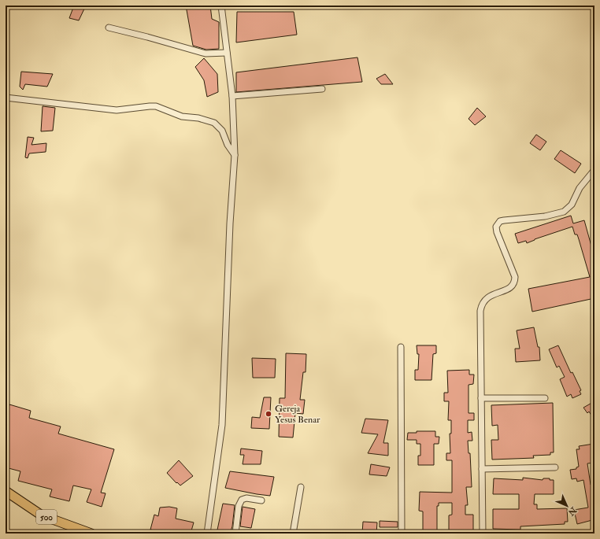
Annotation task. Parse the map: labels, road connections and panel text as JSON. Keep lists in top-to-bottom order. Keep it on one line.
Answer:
{"streets":{"main road":["500"]},"places":["Gereja Yesus Benar"],"north":"bottom right"}
